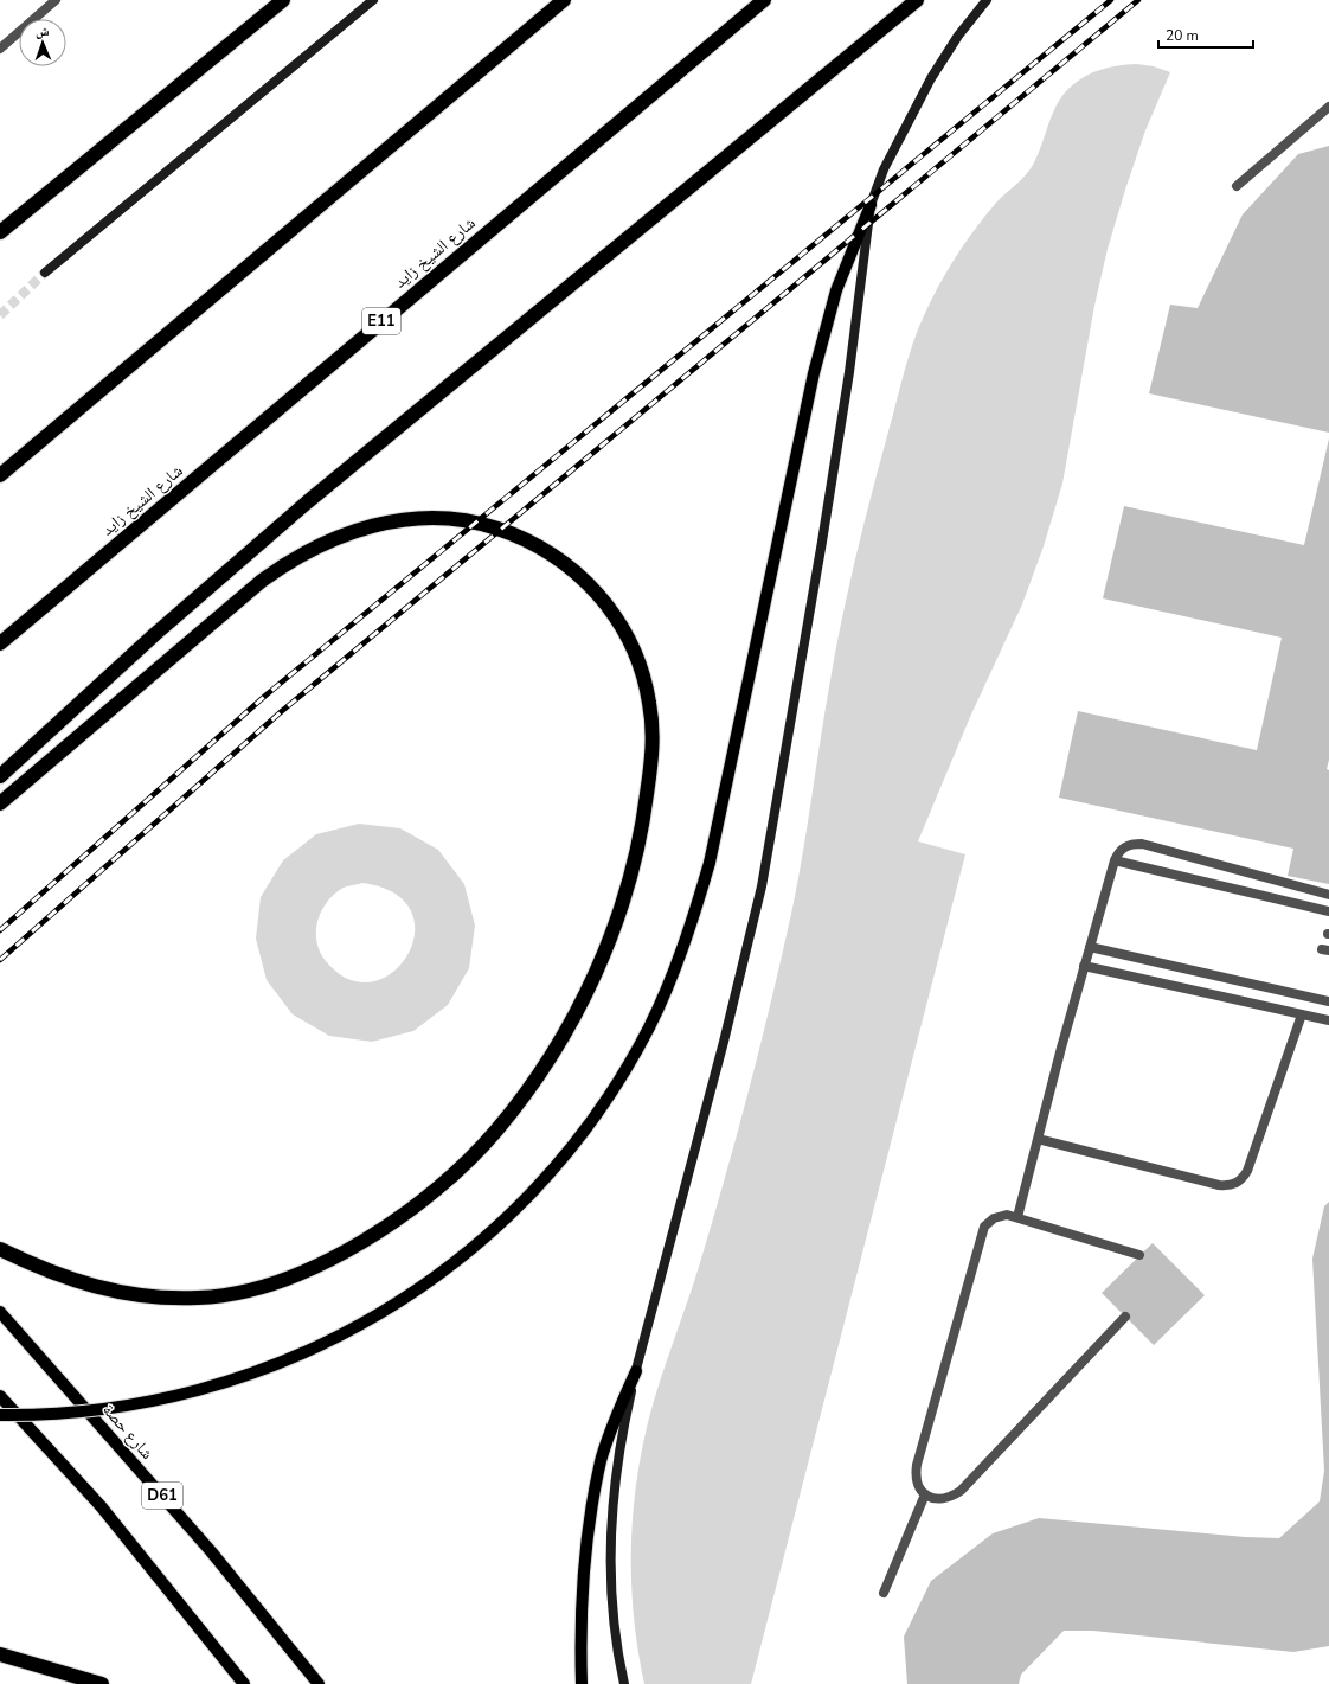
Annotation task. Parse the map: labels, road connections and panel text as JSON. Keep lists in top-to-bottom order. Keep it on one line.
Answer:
{"streets":{"highway":["شارع الشيخ زايد","E11"],"main road":["شارع حصة","D61"]},"scale_bar":"20 m","north":"top"}
